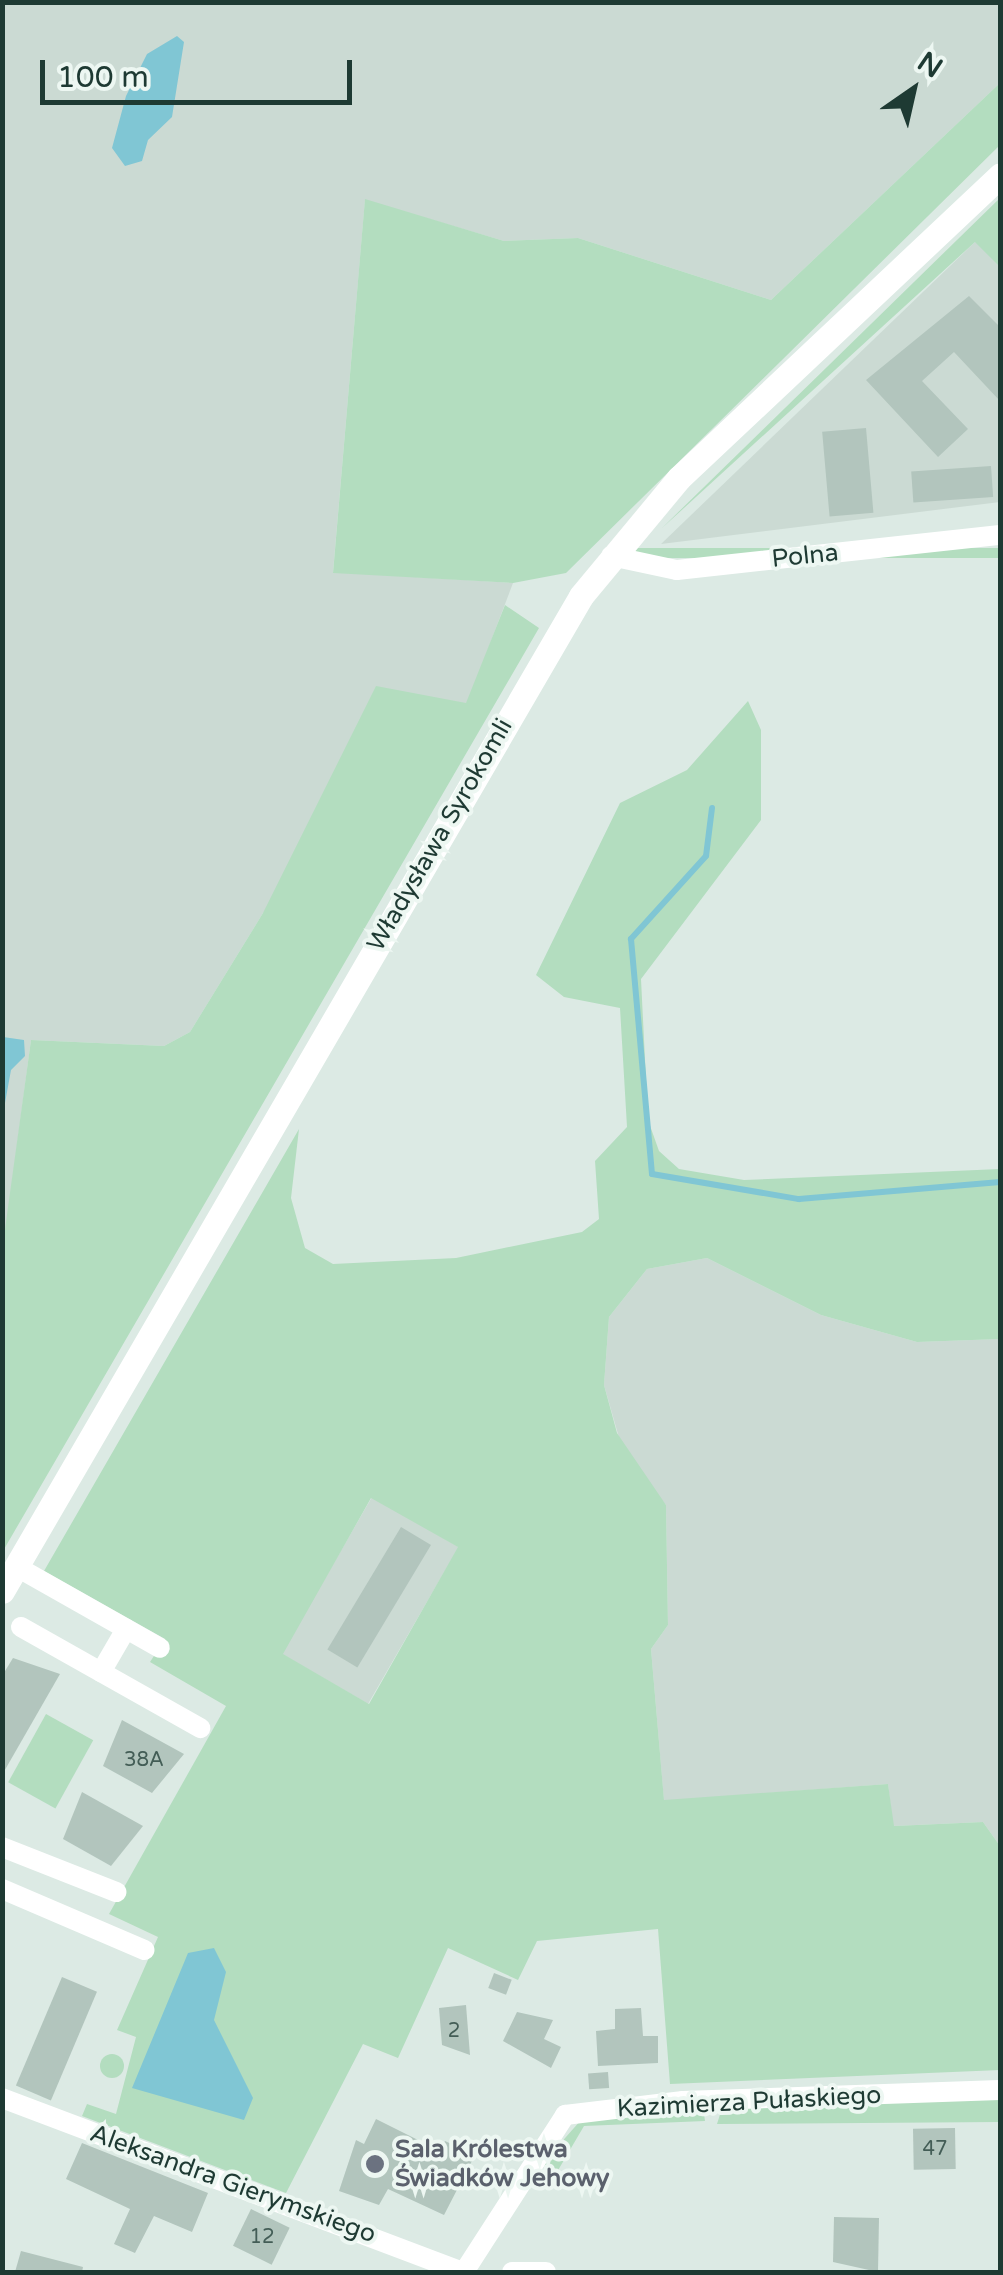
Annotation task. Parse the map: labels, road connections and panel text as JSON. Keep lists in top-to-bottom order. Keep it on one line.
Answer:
{"streets":{"street":["Polna","Władysława Syrokomli","Kazimierza Pułaskiego","Aleksandra Gierymskiego"]},"crossings":[["Polna","Władysława Syrokomli"],["Kazimierza Pułaskiego","Aleksandra Gierymskiego"]],"places":["Sala Królestwa Świadków Jehowy"],"house_numbers":["38A","2","47","12"],"scale_bar":"100 m","north":"top right"}
